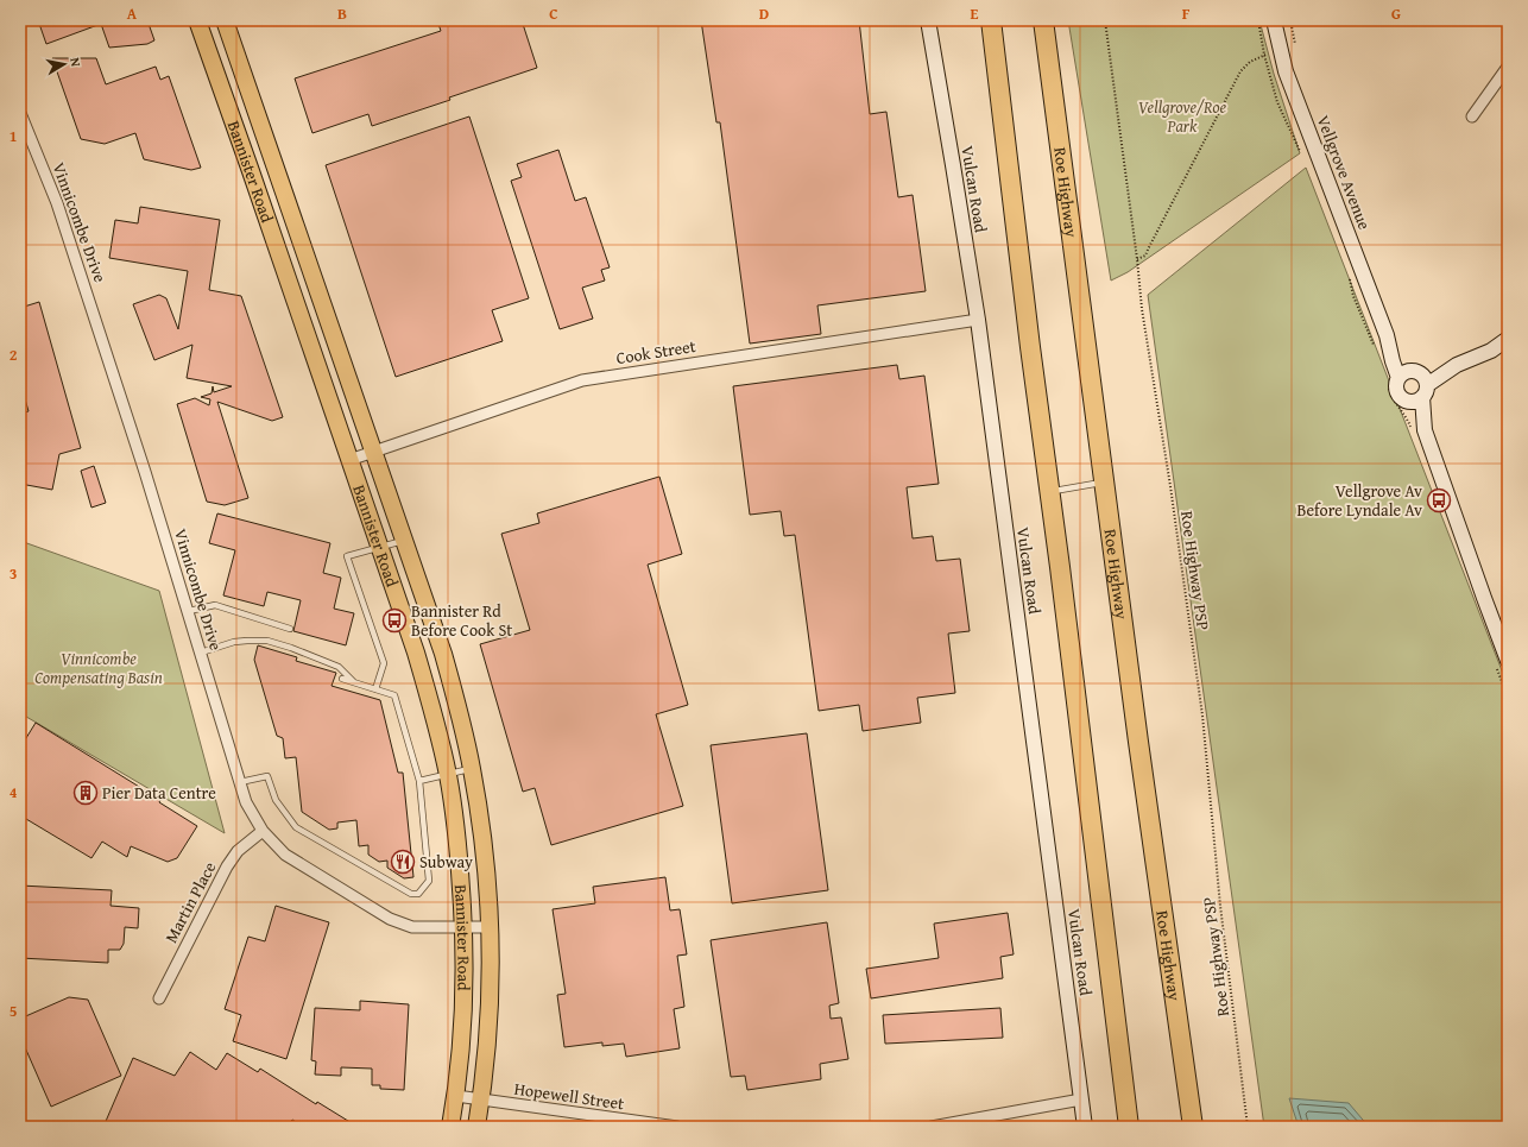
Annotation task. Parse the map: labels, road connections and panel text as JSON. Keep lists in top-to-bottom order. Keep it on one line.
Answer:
{"streets":{"highway":["Roe Highway"],"main road":["Bannister Road"],"street":["Vellgrove Avenue","Vulcan Road","Vinnicombe Drive","Cook Street","Martin Place","Hopewell Street"],"path":["Roe Highway PSP"]},"crossings":[["Bannister Road","Vinnicombe Drive"],["Bannister Road","Cook Street"],["Bannister Road","Hopewell Street"],["Vulcan Road","Cook Street"],["Vinnicombe Drive","Martin Place"]],"parks":["Vellgrove/Roe Park","Vinnicombe Compensating Basin"],"places":{"bus stop":["Vellgrove Av Before Lyndale Av","Bannister Rd Before Cook St"],"building":["Pier Data Centre"],"restaurant":["Subway"]},"north":"right","grid":{"columns":["A","B","C","D","E","F","G"],"rows":["1","2","3","4","5"]}}
